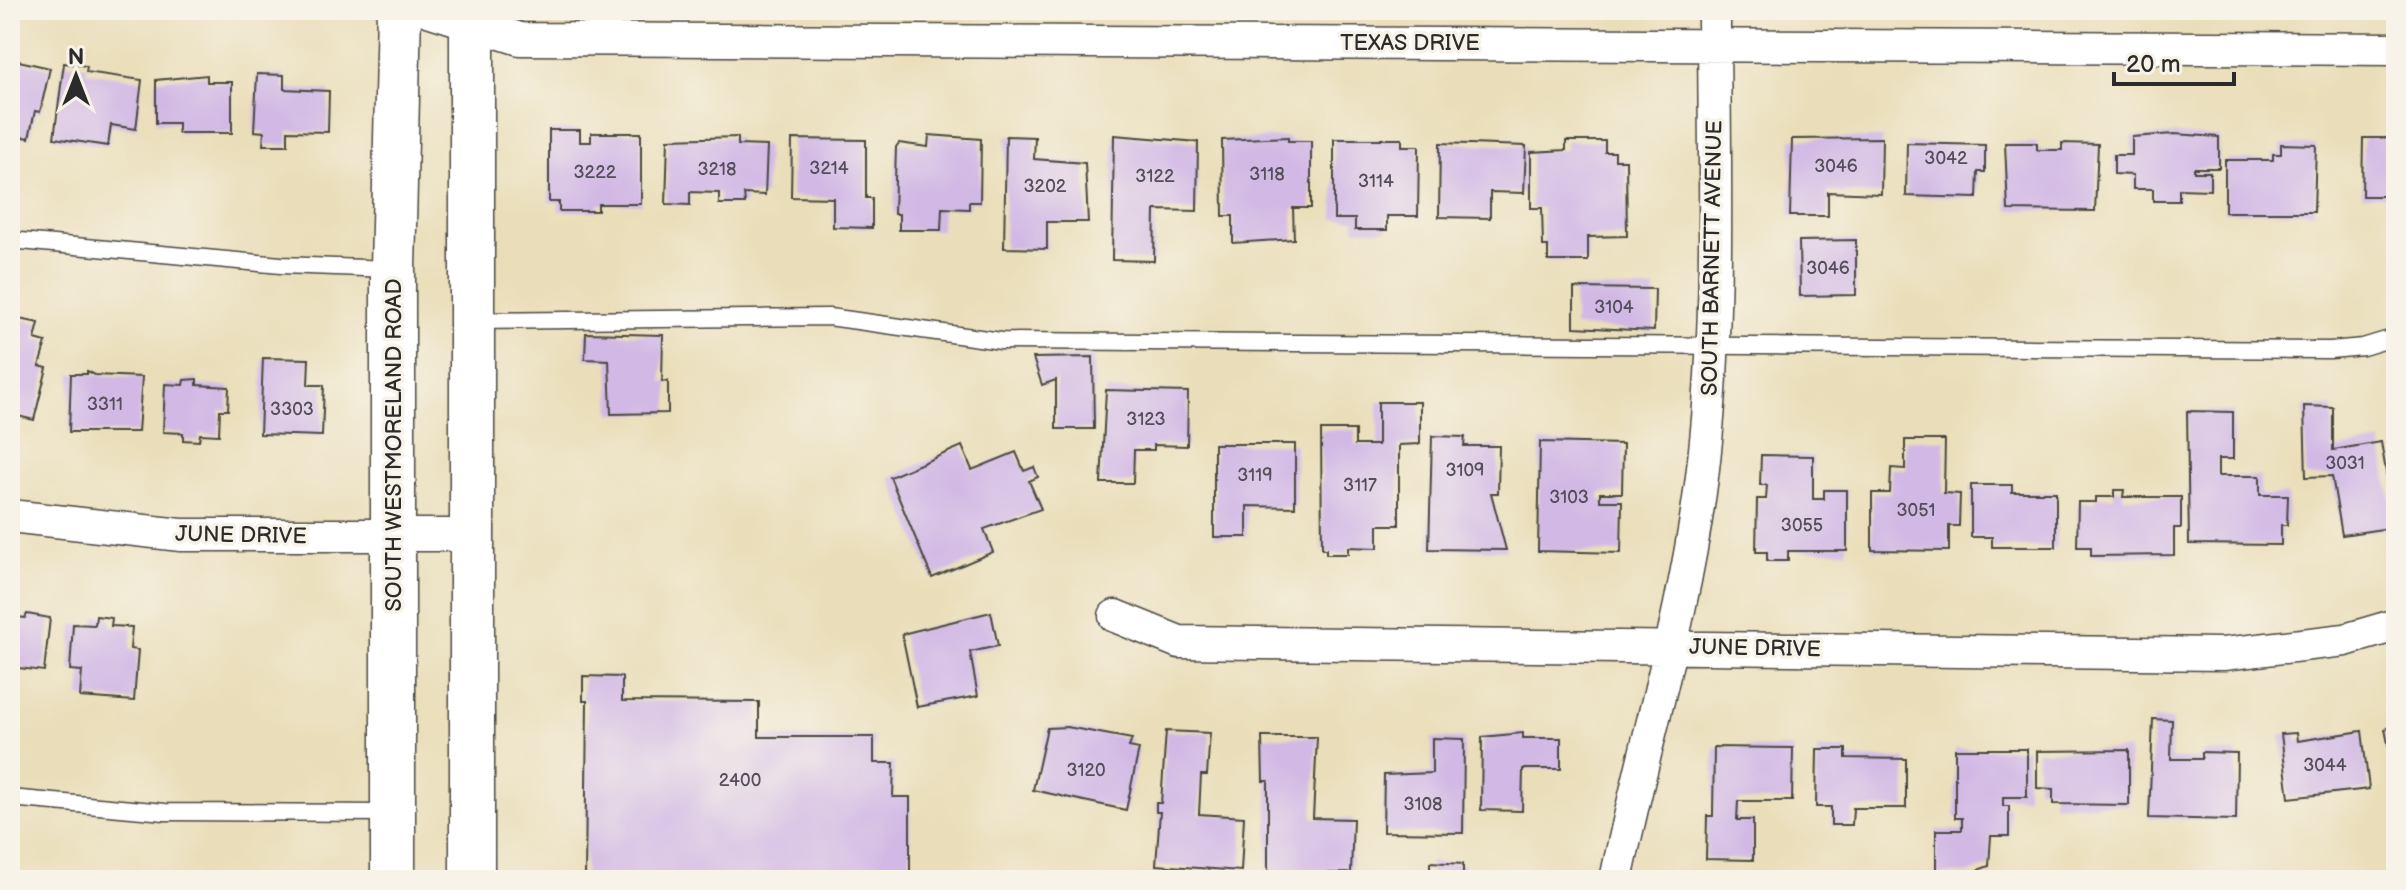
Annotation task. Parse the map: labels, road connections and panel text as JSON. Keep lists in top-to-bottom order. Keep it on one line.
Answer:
{"streets":{"main road":["SOUTH WESTMORELAND ROAD"],"street":["TEXAS DRIVE","SOUTH BARNETT AVENUE","JUNE DRIVE"]},"crossings":[["TEXAS DRIVE","SOUTH BARNETT AVENUE"],["SOUTH BARNETT AVENUE","JUNE DRIVE"],["SOUTH WESTMORELAND ROAD","JUNE DRIVE"]],"house_numbers":["3042","3046","3214","3218","3222","3118","3122","3114","3202","3046","3104","3311","3303","3123","3031","3109","3119","3117","3103","3051","3055","3044","3120","2400","3108"],"scale_bar":"20 m","north":"top"}
